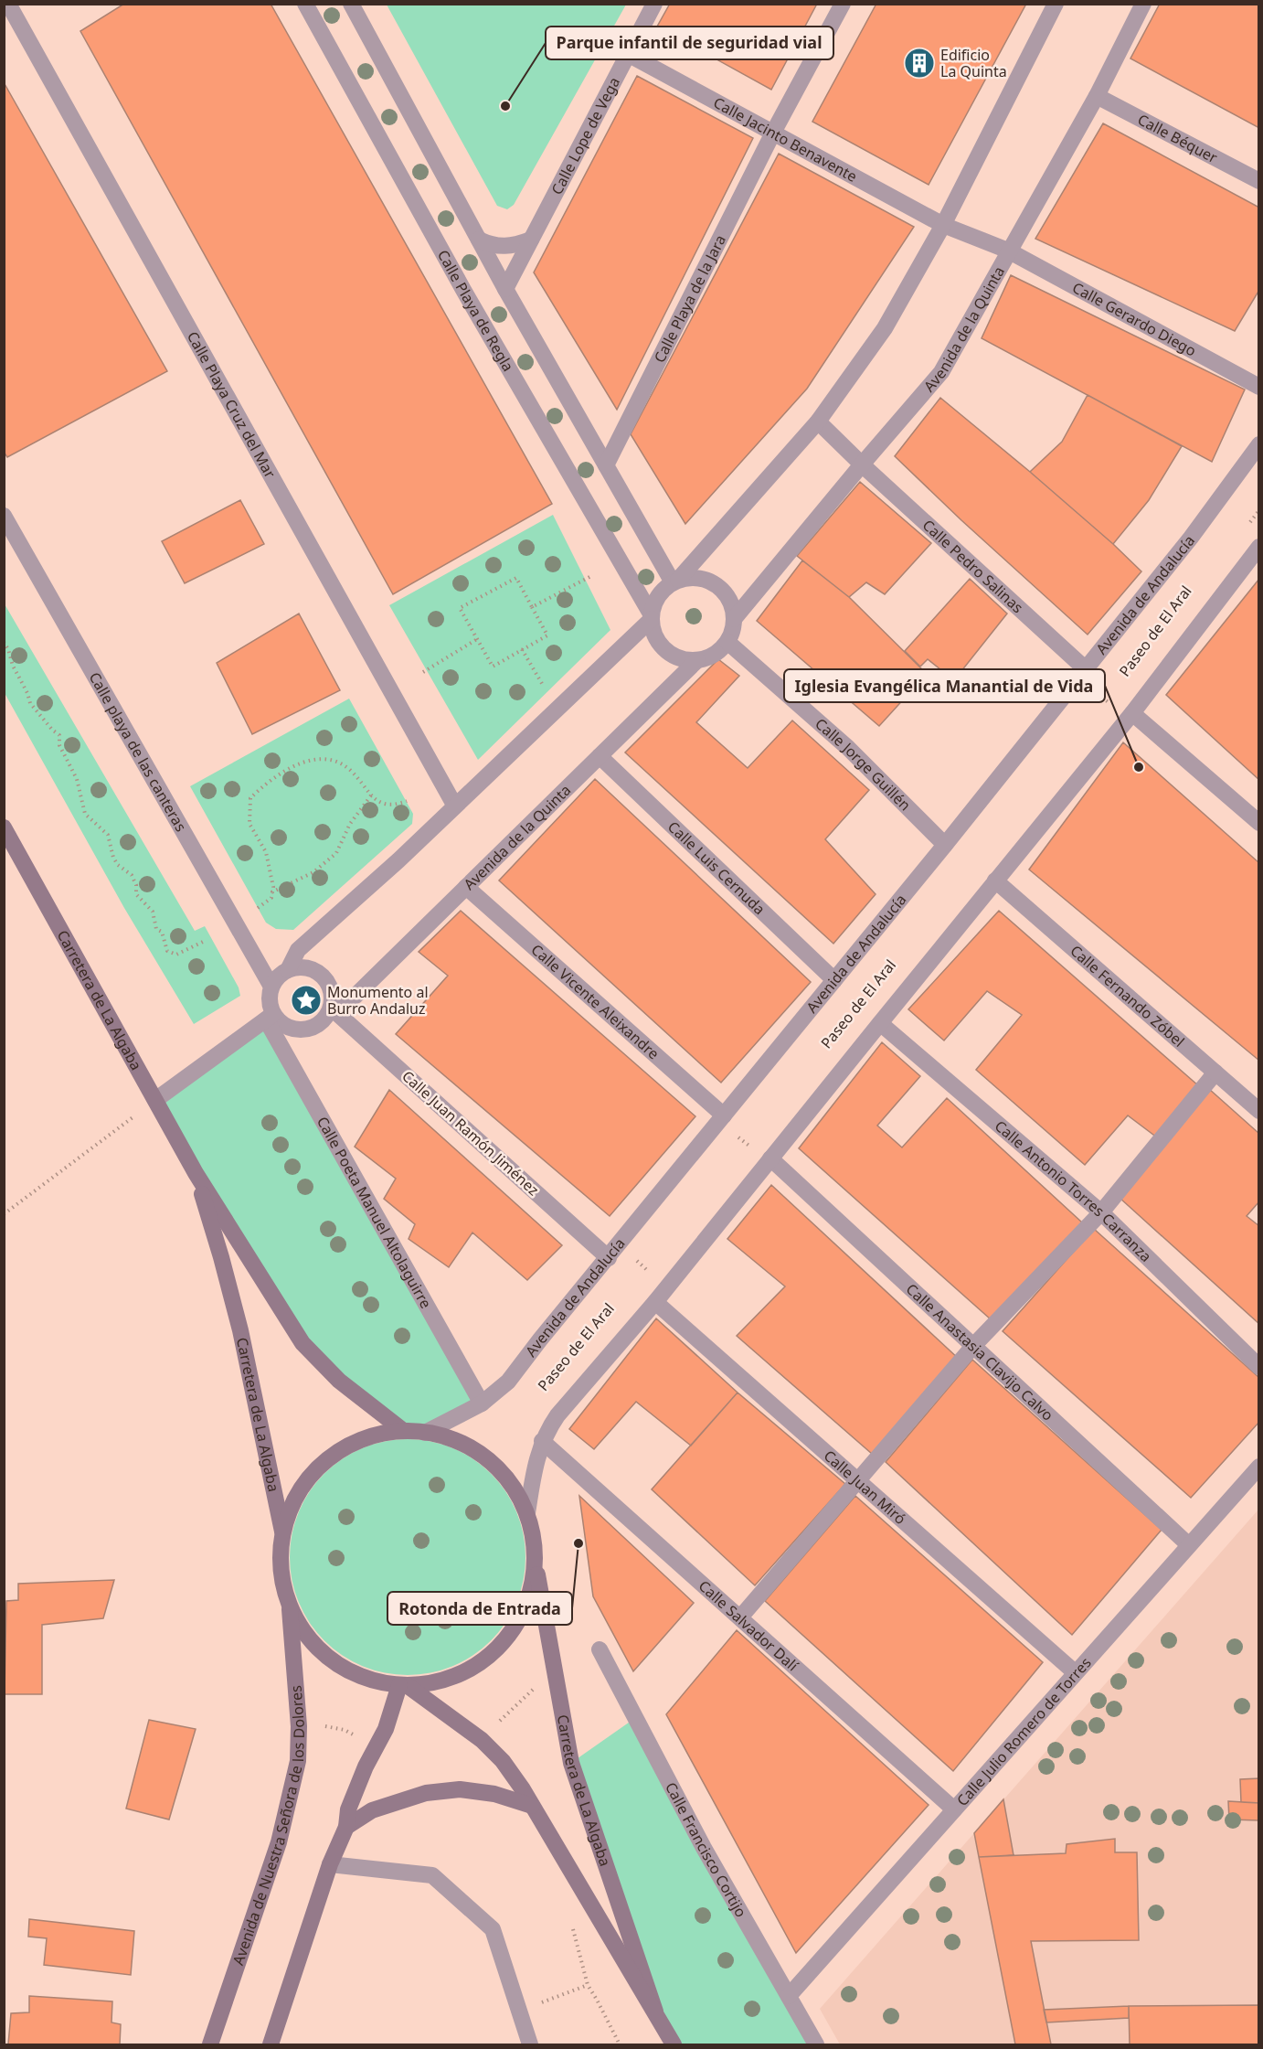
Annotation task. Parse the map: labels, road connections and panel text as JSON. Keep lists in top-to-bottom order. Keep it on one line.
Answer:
{"streets":{"main road":["Carretera de La Algaba","Avenida de Nuestra Señora de los Dolores"],"street":["Calle Lope de Vega","Calle Jacinto Benavente","Calle Béquer","Calle Playa de la Jara","Calle Playa de Regla","Calle Gerardo Diego","Avenida de la Quinta","Calle Playa Cruz del Mar","Calle Pedro Salinas","Avenida de Andalucía","Calle playa de las canteras","Calle Jorge Guillén","Calle Luis Cernuda","Calle Fernando Zóbel","Calle Vicente Aleixandre","Calle Juan Ramón Jiménez","Calle Antonio Torres Carranza","Calle Poeta Manuel Altolaguirre","Calle Anastasia Clavijo Calvo","Calle Juan Miró","Calle Salvador Dalí","Calle Julio Romero de Torres","Calle Francisco Cortijo"]},"crossings":[["Calle Lope de Vega","Calle Jacinto Benavente"],["Calle Jacinto Benavente","Calle Playa de la Jara"],["Calle Jacinto Benavente","Calle Gerardo Diego"],["Calle Jacinto Benavente","Avenida de la Quinta"],["Calle Béquer","Avenida de la Quinta"],["Calle Playa de Regla","Avenida de la Quinta"],["Calle Playa de Regla","Calle Jorge Guillén"],["Calle Gerardo Diego","Avenida de la Quinta"],["Avenida de la Quinta","Calle Pedro Salinas"],["Avenida de la Quinta","Calle playa de las canteras"],["Avenida de la Quinta","Calle Jorge Guillén"],["Avenida de la Quinta","Calle Luis Cernuda"],["Avenida de la Quinta","Calle Vicente Aleixandre"],["Avenida de la Quinta","Calle Juan Ramón Jiménez"],["Avenida de la Quinta","Calle Poeta Manuel Altolaguirre"],["Calle Pedro Salinas","Avenida de Andalucía"],["Avenida de Andalucía","Calle Jorge Guillén"],["Avenida de Andalucía","Calle Luis Cernuda"],["Avenida de Andalucía","Calle Vicente Aleixandre"],["Avenida de Andalucía","Calle Juan Ramón Jiménez"],["Avenida de Andalucía","Calle Poeta Manuel Altolaguirre"],["Calle playa de las canteras","Calle Juan Ramón Jiménez"],["Calle playa de las canteras","Calle Poeta Manuel Altolaguirre"],["Calle Juan Ramón Jiménez","Calle Poeta Manuel Altolaguirre"],["Calle Anastasia Clavijo Calvo","Calle Julio Romero de Torres"],["Calle Juan Miró","Calle Julio Romero de Torres"],["Calle Salvador Dalí","Calle Julio Romero de Torres"],["Calle Julio Romero de Torres","Calle Francisco Cortijo"]],"places":{"building":["Edificio La Quinta"],"other":["Parque infantil de seguridad vial","Iglesia Evangélica Manantial de Vida","Rotonda de Entrada"],"place":["Monumento al Burro Andaluz"]}}
